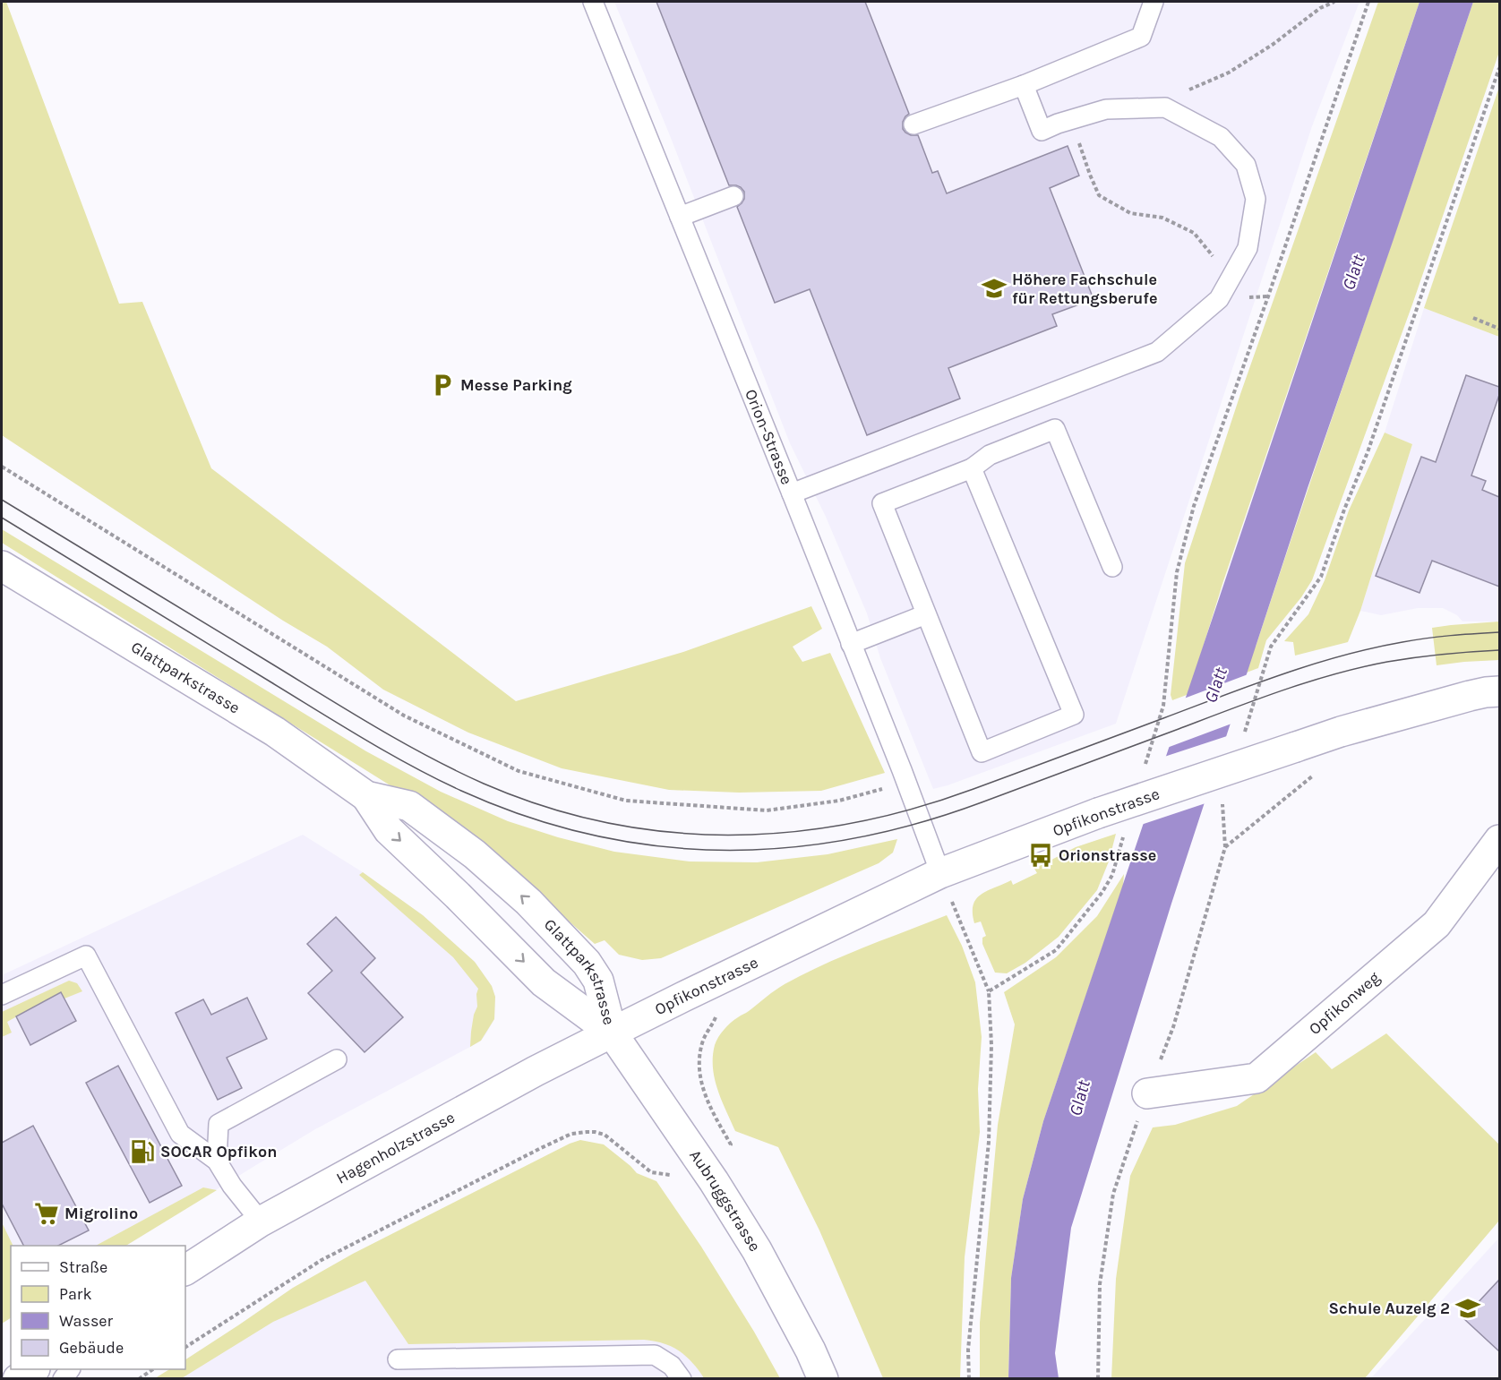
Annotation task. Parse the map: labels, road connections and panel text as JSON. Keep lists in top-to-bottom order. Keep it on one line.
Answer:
{"streets":{"street":["Glattparkstrasse","Opfikonstrasse","Opfikonweg","Hagenholzstrasse","Aubruggstrasse"],"lane":["Orion-Strasse"]},"crossings":[["Orion-Strasse","Opfikonstrasse"],["Glattparkstrasse","Opfikonstrasse"],["Glattparkstrasse","Hagenholzstrasse"],["Glattparkstrasse","Aubruggstrasse"],["Opfikonstrasse","Hagenholzstrasse"],["Opfikonstrasse","Aubruggstrasse"],["Hagenholzstrasse","Aubruggstrasse"]],"water":["Glatt"],"places":{"school or university":["Höhere Fachschule für Rettungsberufe","Schule Auzelg 2"],"parking":["Messe Parking"],"bus stop":["Orionstrasse"],"fuel station":["SOCAR Opfikon"],"supermarket":["Migrolino"]},"legend":["Straße","Park","Wasser","Gebäude"]}
